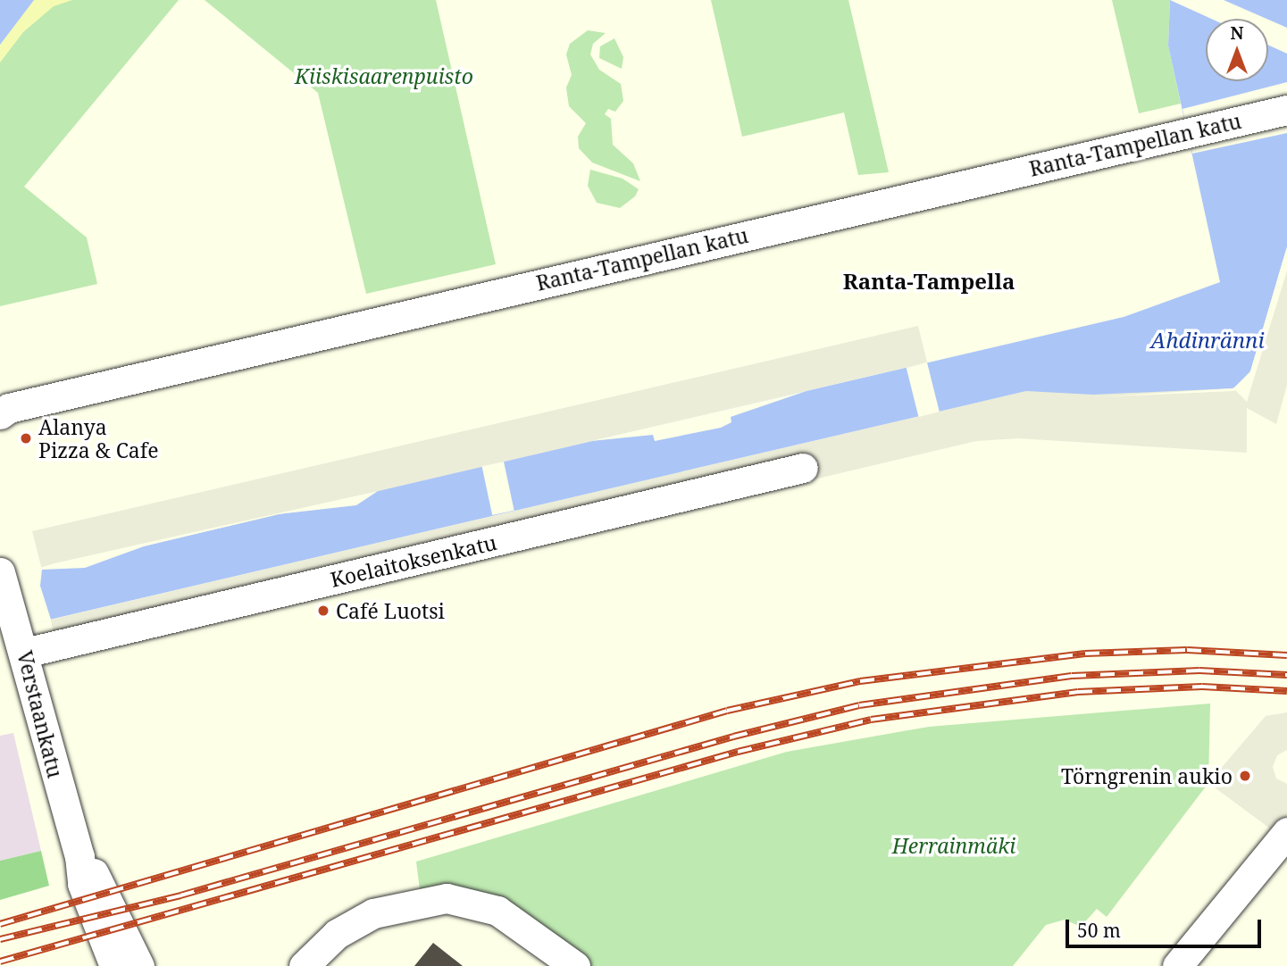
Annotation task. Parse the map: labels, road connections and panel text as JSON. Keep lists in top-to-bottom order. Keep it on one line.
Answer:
{"streets":{"street":["Ranta-Tampellan katu","Koelaitoksenkatu","Verstaankatu"]},"crossings":[["Koelaitoksenkatu","Verstaankatu"]],"districts":["Ranta-Tampella"],"water":["Ahdinränni"],"parks":["Kiiskisaarenpuisto","Herrainmäki"],"places":["Alanya Pizza & Cafe","Café Luotsi","Törngrenin aukio"],"scale_bar":"50 m","north":"top"}
